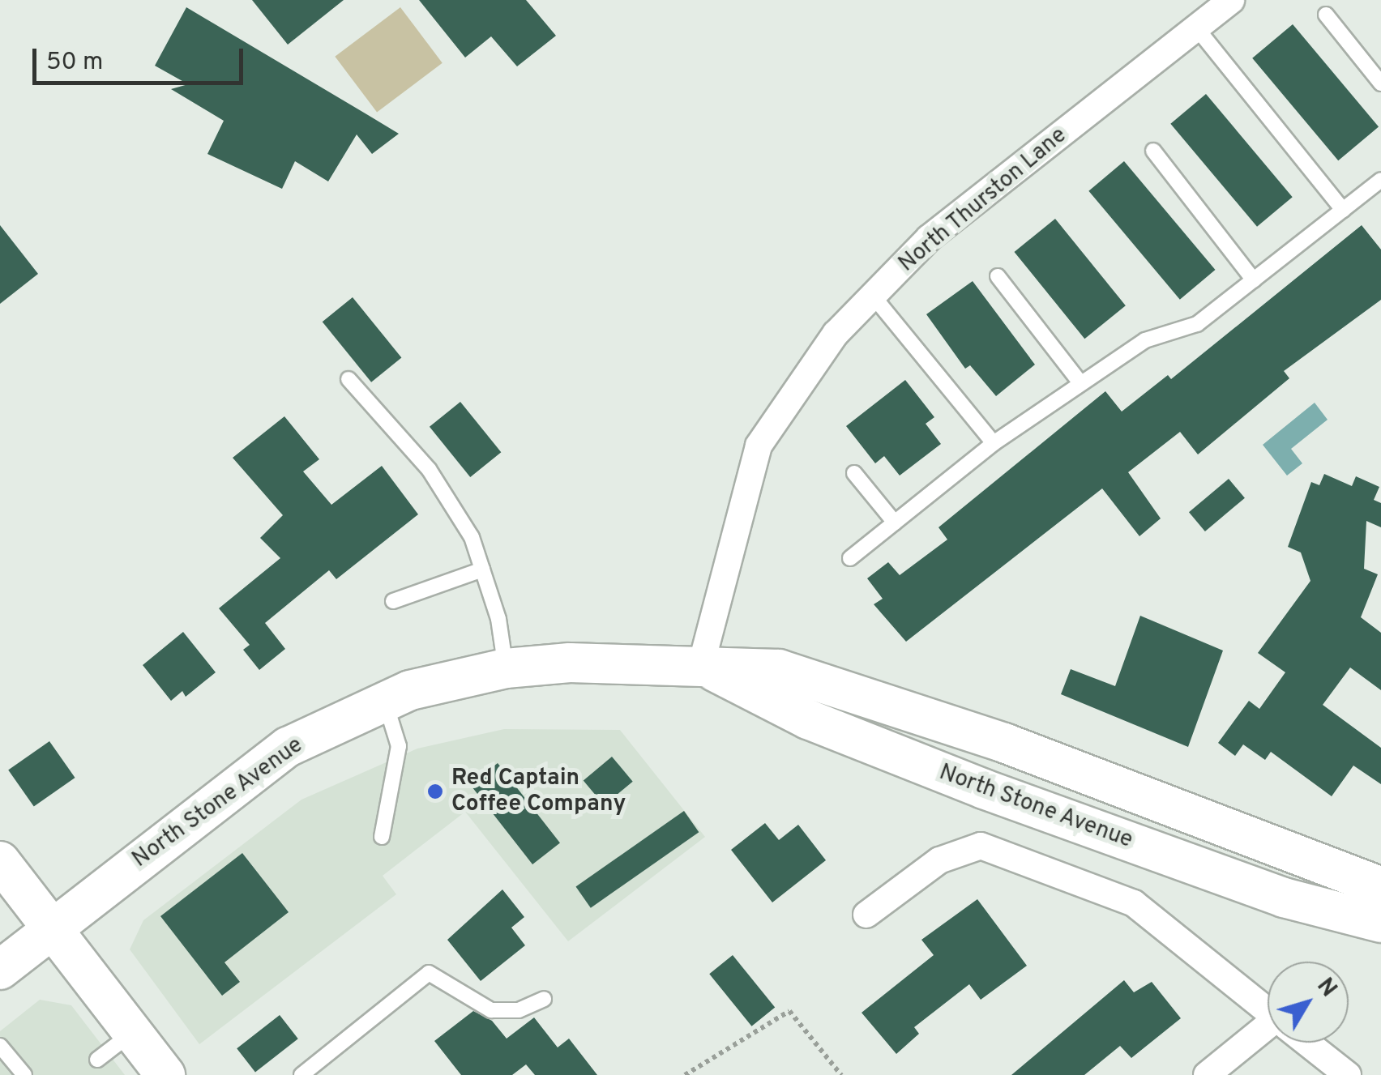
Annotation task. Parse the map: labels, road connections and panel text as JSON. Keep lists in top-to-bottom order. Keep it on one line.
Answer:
{"streets":{"main road":["North Stone Avenue"],"street":["North Thurston Lane"]},"crossings":[["North Thurston Lane","North Stone Avenue"]],"places":["Red Captain Coffee Company"],"scale_bar":"50 m","north":"top right"}
